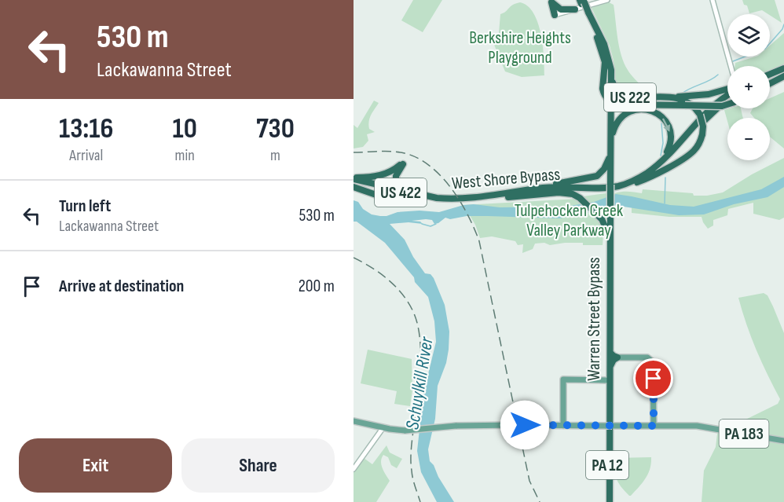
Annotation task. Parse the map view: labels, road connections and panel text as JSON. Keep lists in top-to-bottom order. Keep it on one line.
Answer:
{"streets":{"highway":["US 222","West Shore Bypass","US 422","Warren Street Bypass","PA 12"],"main road":["PA 183"]},"crossings":[["US 222","US 422"],["US 222","Warren Street Bypass"],["West Shore Bypass","US 422"],["US 422","Warren Street Bypass"]],"water":["Schuylkill River"],"parks":["Berkshire Heights Playground","Tulpehocken Creek Valley Parkway"],"page":{"turn":["530 m","Lackawanna Street"],"map_buttons":["+","−"],"eta":["13:16","Arrival","10","min","730","m"],"list":[{"name":"Turn left","note":"Lackawanna Street","value":"530 m"},{"name":"Arrive at destination","value":"200 m"}],"buttons":["Exit","Share"]}}
